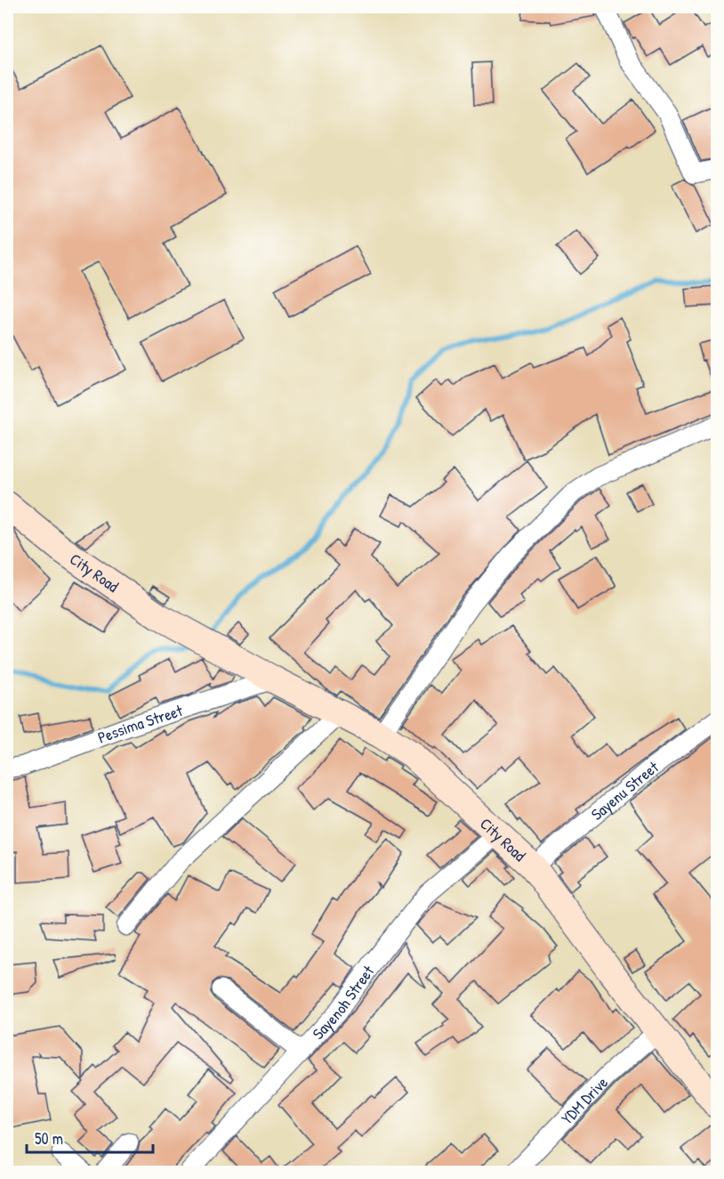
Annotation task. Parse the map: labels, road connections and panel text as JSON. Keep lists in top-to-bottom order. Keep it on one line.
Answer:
{"streets":{"main road":["City Road"],"street":["Pessima Street","Sayenu Street","Sayenoh Street","YDM Drive"]},"crossings":[["City Road","Pessima Street"],["City Road","Sayenu Street"],["City Road","Sayenoh Street"],["City Road","YDM Drive"]],"scale_bar":"50 m"}
